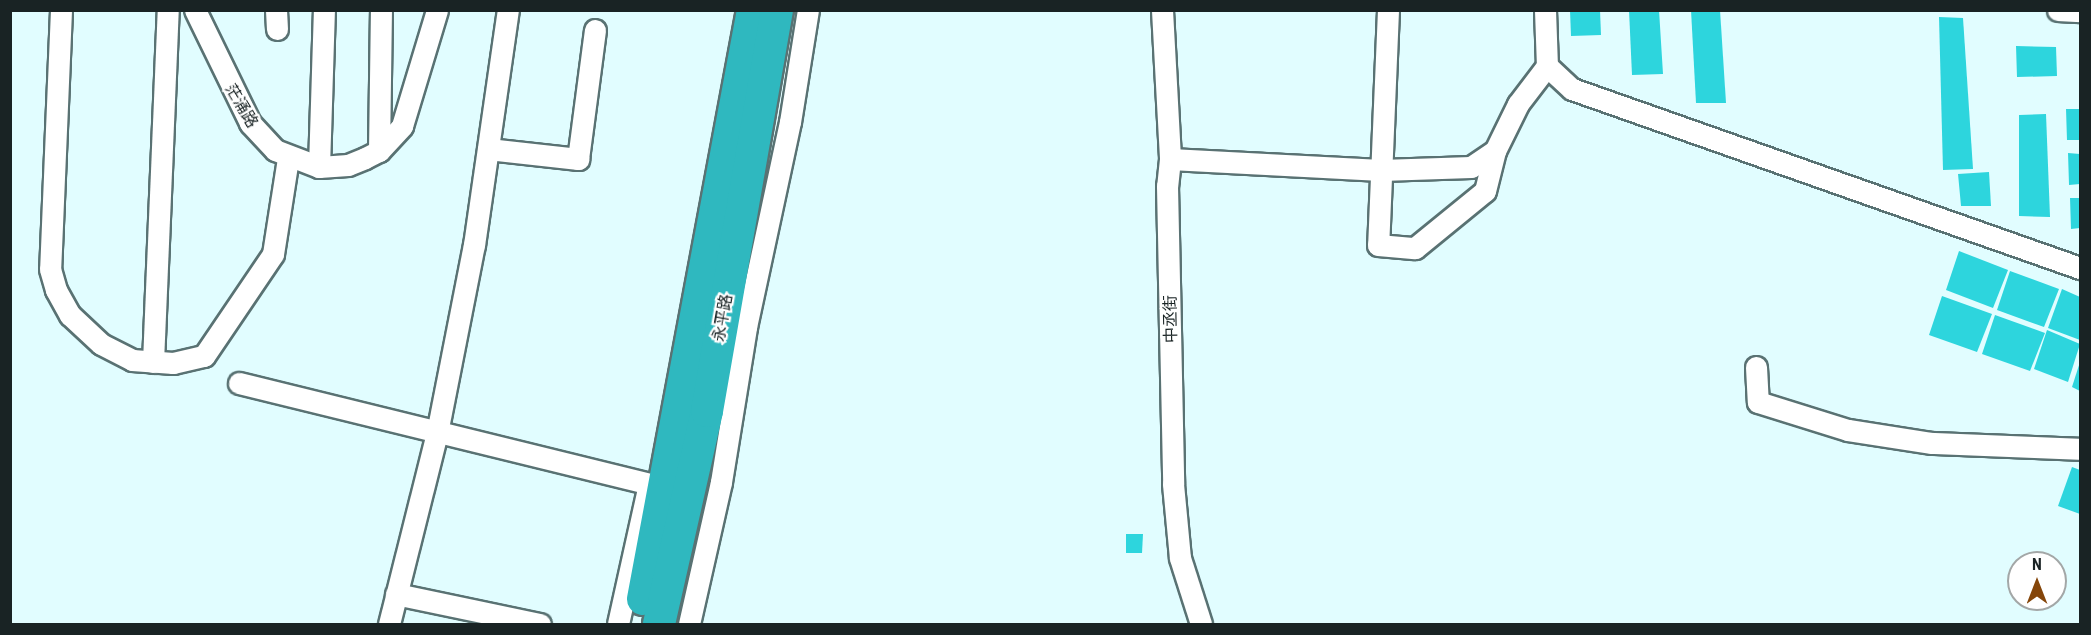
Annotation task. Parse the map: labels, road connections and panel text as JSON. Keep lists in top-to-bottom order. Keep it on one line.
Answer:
{"streets":{"highway":["永平路"],"street":["茫涌路","中丞街"]},"north":"top"}
